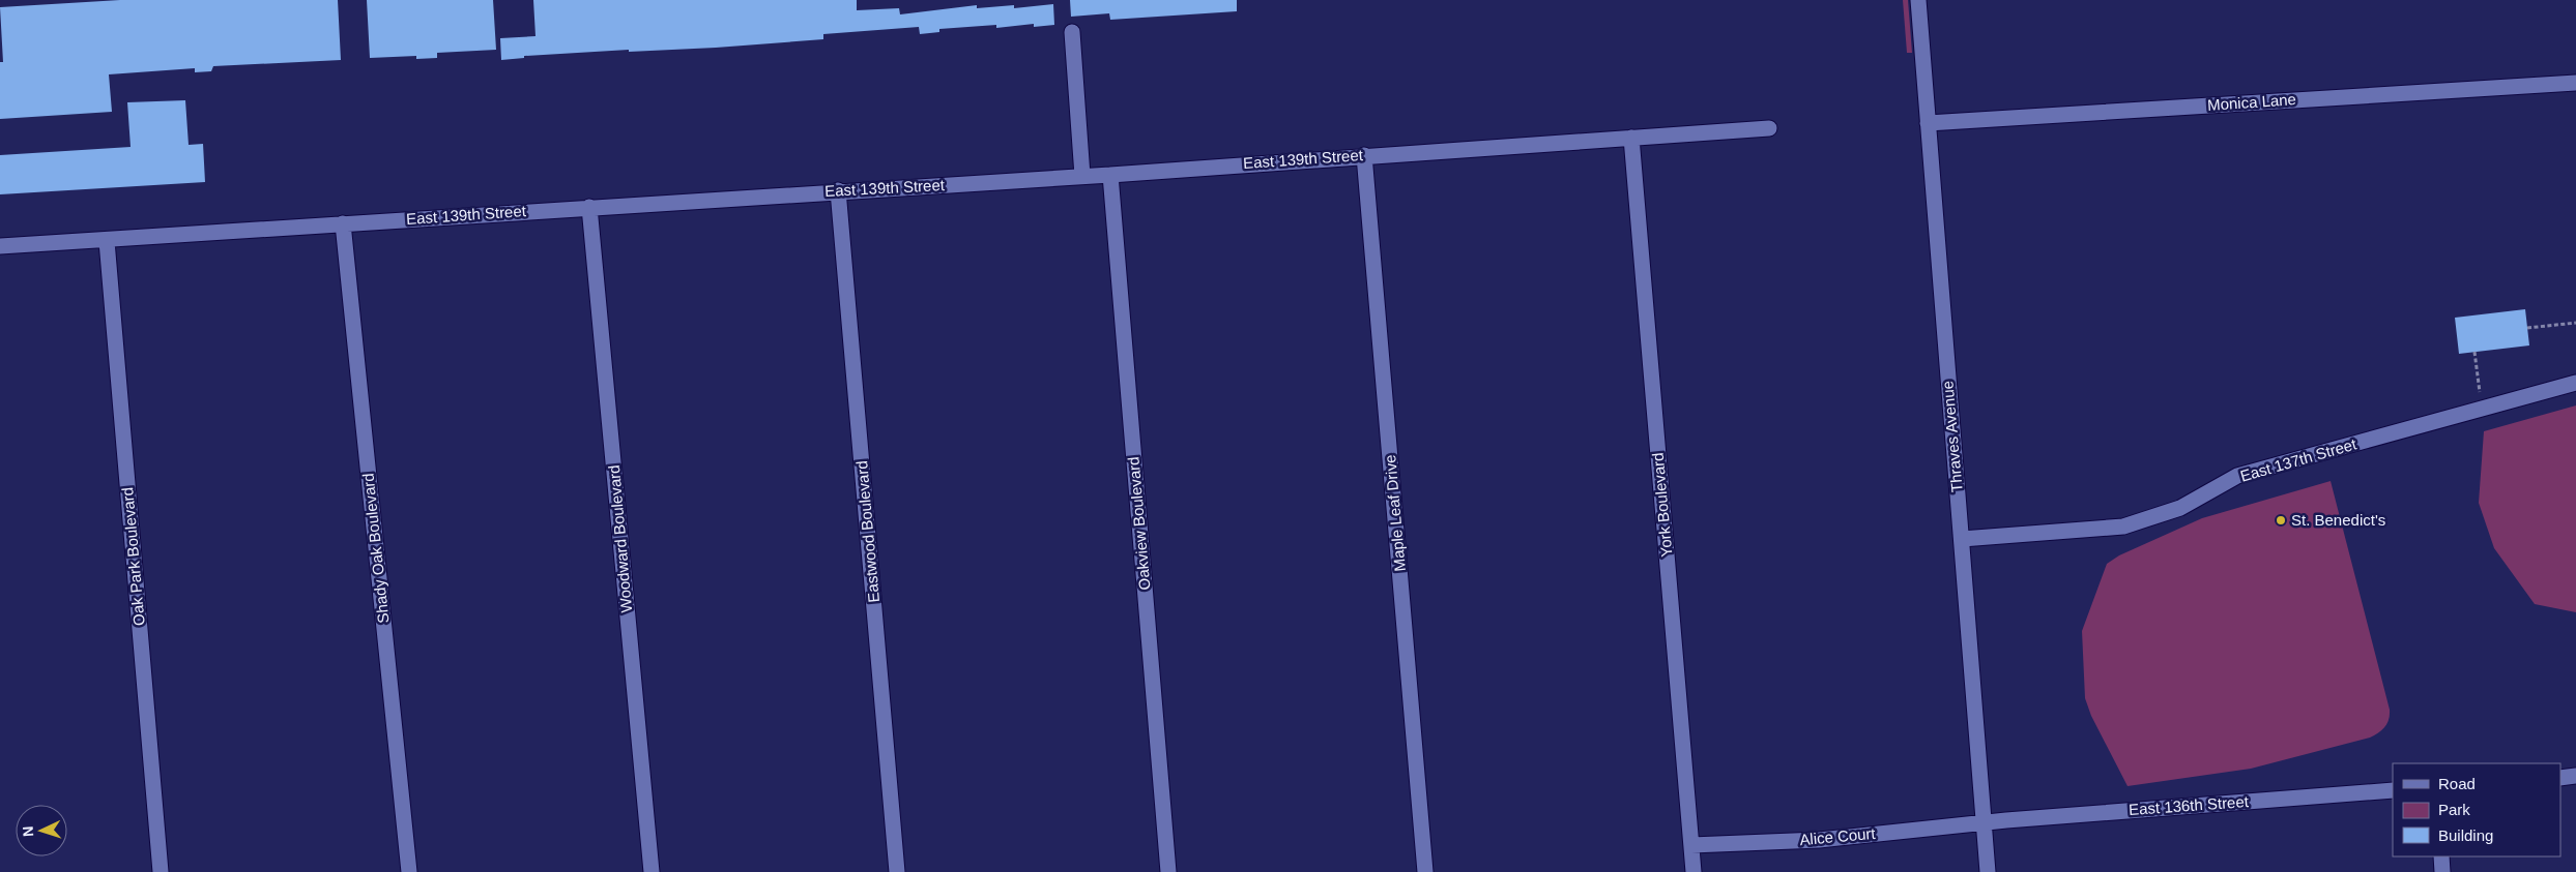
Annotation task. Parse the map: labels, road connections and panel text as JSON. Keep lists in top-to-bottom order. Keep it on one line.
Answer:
{"streets":{"street":["Monica Lane","East 139th Street","Thraves Avenue","East 137th Street","York Boulevard","Maple Leaf Drive","Oakview Boulevard","Eastwood Boulevard","Woodward Boulevard","Shady Oak Boulevard","Oak Park Boulevard","East 136th Street","Alice Court"]},"crossings":[["Monica Lane","Thraves Avenue"],["East 139th Street","York Boulevard"],["East 139th Street","Maple Leaf Drive"],["East 139th Street","Oakview Boulevard"],["East 139th Street","Eastwood Boulevard"],["East 139th Street","Woodward Boulevard"],["East 139th Street","Shady Oak Boulevard"],["East 139th Street","Oak Park Boulevard"],["Thraves Avenue","East 137th Street"],["Thraves Avenue","East 136th Street"],["Thraves Avenue","Alice Court"],["York Boulevard","Alice Court"],["East 136th Street","Alice Court"]],"places":["St. Benedict's"],"legend":["Road","Park","Building"],"north":"left"}
